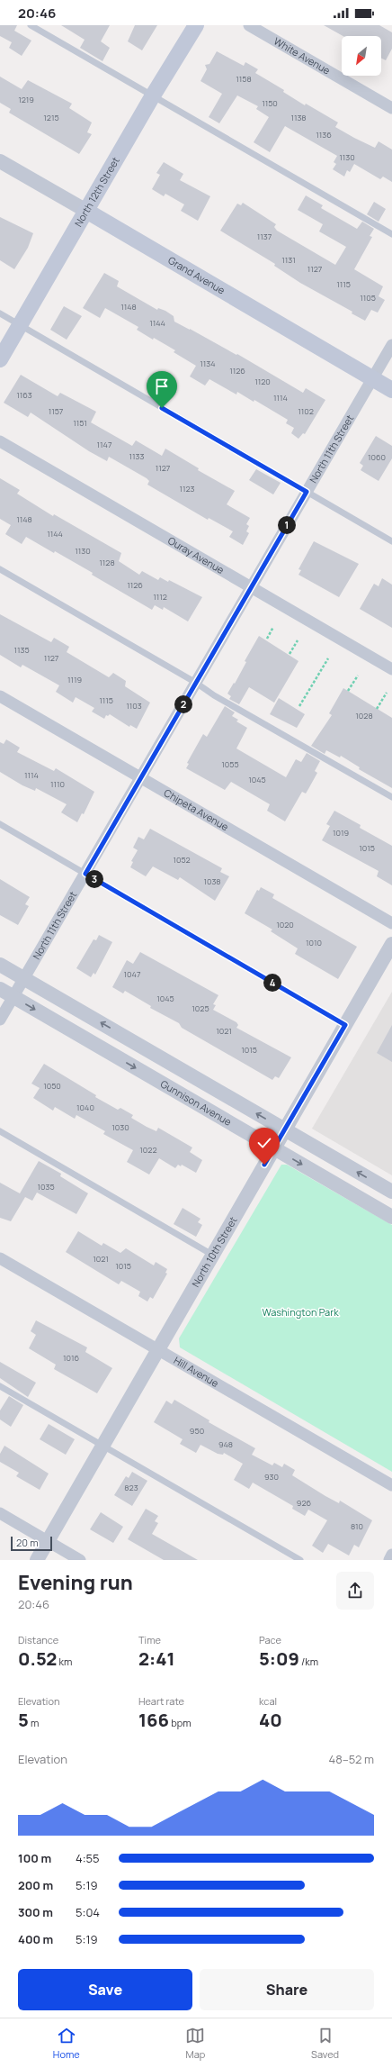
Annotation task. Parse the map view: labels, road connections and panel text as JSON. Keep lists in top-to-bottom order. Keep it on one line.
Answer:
{"streets":{"main road":["North 12th Street","Grand Avenue"],"street":["White Avenue","North 11th Street","Ouray Avenue","Chipeta Avenue","Gunnison Avenue","North 10th Street","Hill Avenue"]},"crossings":[["North 12th Street","Grand Avenue"],["Grand Avenue","North 11th Street"],["North 11th Street","Ouray Avenue"],["North 11th Street","Chipeta Avenue"],["North 11th Street","Gunnison Avenue"],["Gunnison Avenue","North 10th Street"],["North 10th Street","Hill Avenue"]],"parks":["Washington Park"],"house_numbers":["1158","1219","1150","1215","1138","1136","1130","1137","1131","1127","1115","1105","1148","1144","1134","1126","1120","1163","1114","1157","1102","1151","1147","1133","1060","1127","1123","1148","1144","1130","1128","1126","1112","1135","1127","1119","1115","1103","1028","1055","1114","1045","1110","1019","1015","1052","1038","1020","1010","1047","1045","1025","1021","1015","1050","1040","1030","1022","1035","1021","1015","1016","950","948","930","823","926","810"],"scale_bar":"20 m","north":"bottom left","page":{"status":"20:46","pins":["1","2","3","4"],"scale":"20 m","heading":["Evening run","20:46"],"stats":[["Distance","0.52 km"],["Time","2:41"],["Pace","5:09 /km"],["Elevation","5 m"],["Heart rate","166 bpm"],["kcal","40"]],"chart":["Elevation","48–52 m"],"list":[{"name":"100 m","note":"4:55"},{"name":"200 m","note":"5:19"},{"name":"300 m","note":"5:04"},{"name":"400 m","note":"5:19"}],"buttons":["Save","Share"],"tabs":["Home","Map","Saved"]}}
